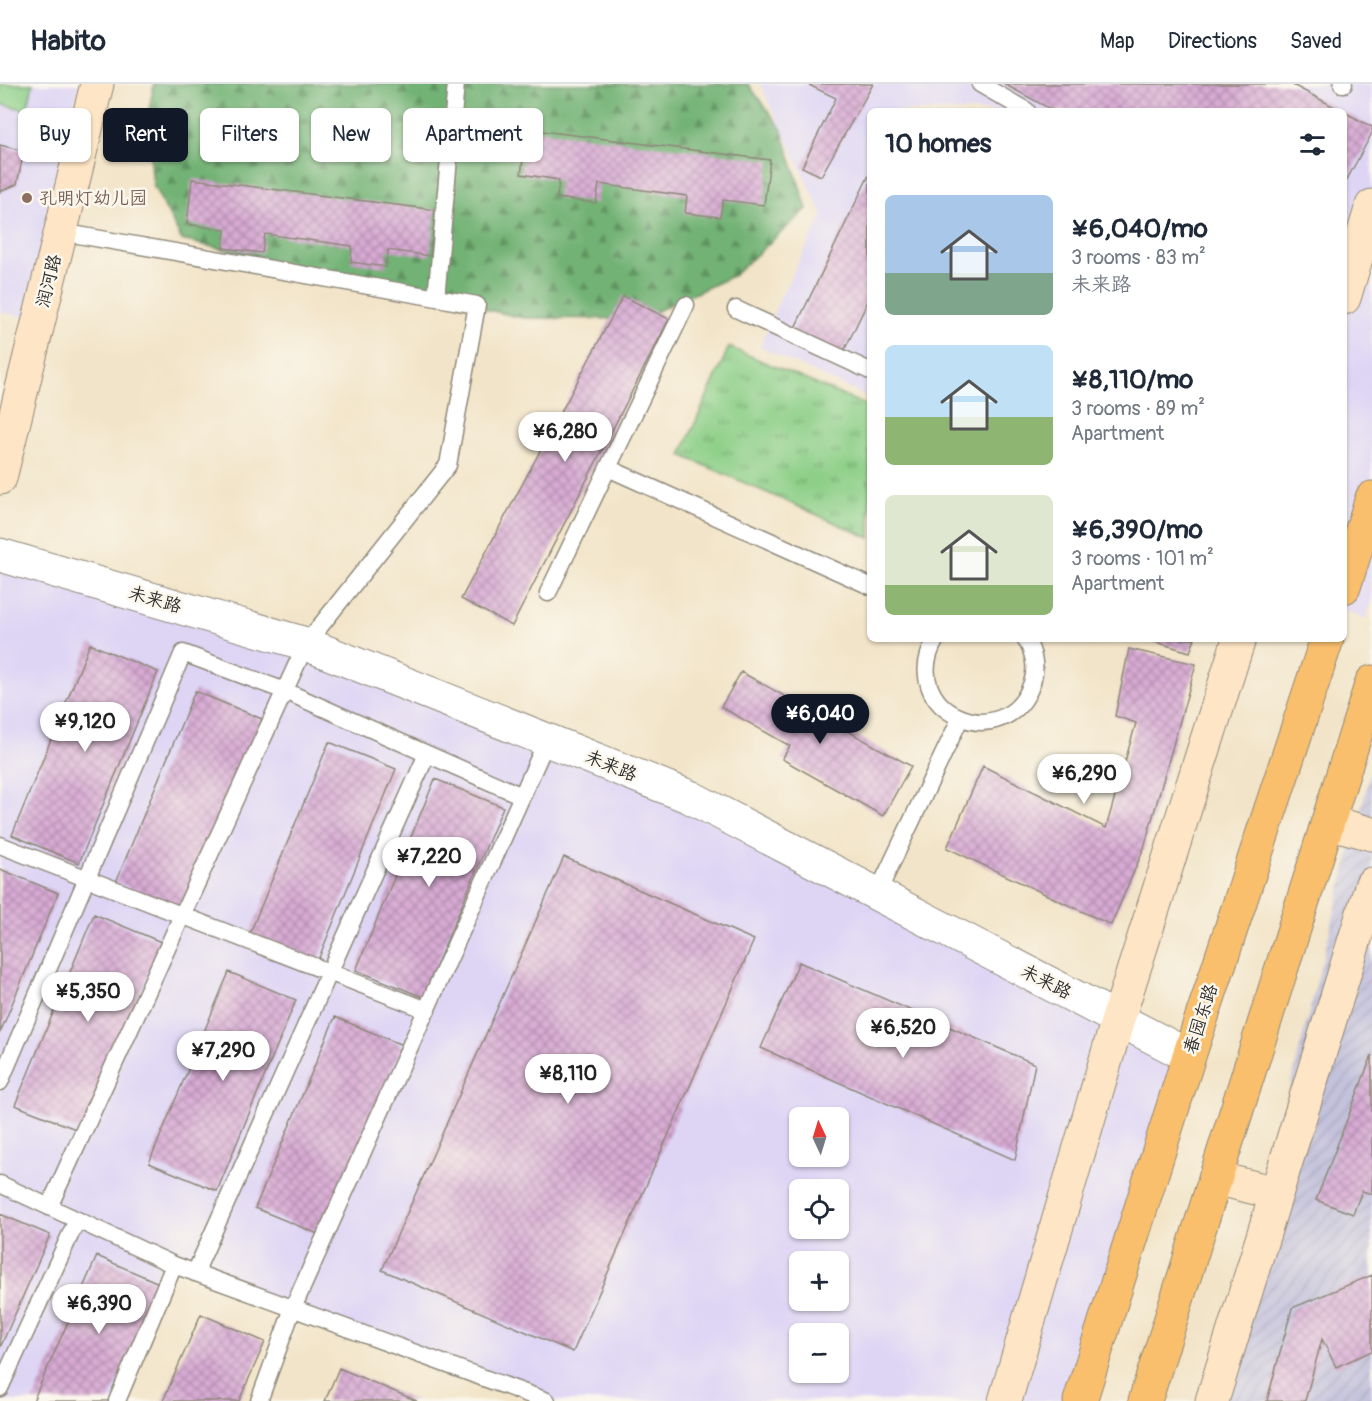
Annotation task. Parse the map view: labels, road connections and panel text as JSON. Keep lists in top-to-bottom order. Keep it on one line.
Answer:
{"streets":{"main road":["春园东路"],"street":["润河路","未来路"]},"crossings":[["未来路","春园东路"]],"places":["孔明灯幼儿园"],"north":"top","page":{"header":"Habito","nav":["Map","Directions","Saved"],"chip":["Buy","Rent","Filters","New","Apartment"],"heading":"10 homes","list":[{"name":"¥6,040/mo","note":"3 rooms · 83 m² · 未来路"},{"name":"¥8,110/mo","note":"3 rooms · 89 m² · Apartment"},{"name":"¥6,390/mo","note":"3 rooms · 101 m² · Apartment"}],"price":["¥6,280","¥6,040","¥9,120","¥6,290","¥7,220","¥5,350","¥6,520","¥7,290","¥8,110","¥6,390"],"map_buttons":["+","−"]}}
